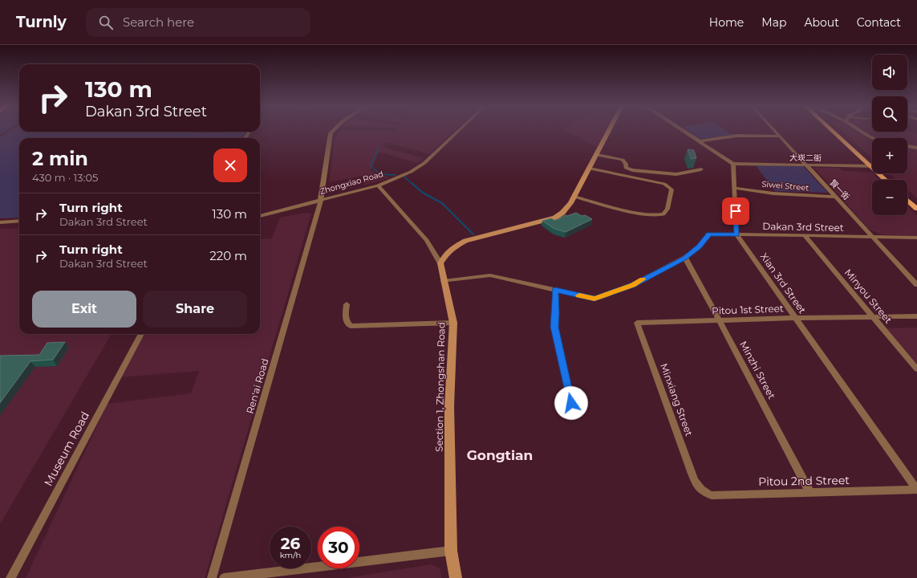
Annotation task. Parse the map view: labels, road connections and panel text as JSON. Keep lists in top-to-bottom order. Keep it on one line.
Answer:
{"streets":{"main road":["Section 1, Zhongshan Road"],"street":["大崁二街","Zhongxiao Road","Siwei Street","賢一街","Dakan 3rd Street","Xian 3rd Street","Minyou Street","Pitou 1st Street","Minzhi Street","Ren'ai Road","Minxiang Street","Museum Road","Pitou 2nd Street"]},"crossings":[["大崁二街","賢一街"],["Zhongxiao Road","Ren'ai Road"],["Siwei Street","賢一街"],["賢一街","Dakan 3rd Street"],["Dakan 3rd Street","Xian 3rd Street"],["Dakan 3rd Street","Minyou Street"],["Dakan 3rd Street","Minzhi Street"],["Dakan 3rd Street","Section 1, Zhongshan Road"],["Xian 3rd Street","Pitou 1st Street"],["Xian 3rd Street","Pitou 2nd Street"],["Minyou Street","Pitou 1st Street"],["Pitou 1st Street","Minzhi Street"],["Pitou 1st Street","Minxiang Street"],["Minzhi Street","Pitou 2nd Street"],["Minxiang Street","Pitou 2nd Street"]],"districts":["Gongtian"],"page":{"header":"Turnly","search":"Search here","nav":["Home","Map","About","Contact"],"map_buttons":["+","−"],"turn":["130 m","Dakan 3rd Street"],"heading":["2 min","430 m · 13:05"],"list":[{"name":"Turn right","note":"Dakan 3rd Street","value":"130 m"},{"name":"Turn right","note":"Dakan 3rd Street","value":"220 m"}],"buttons":["Exit","Share"],"speed":"26 km/h","limit":"30"}}
